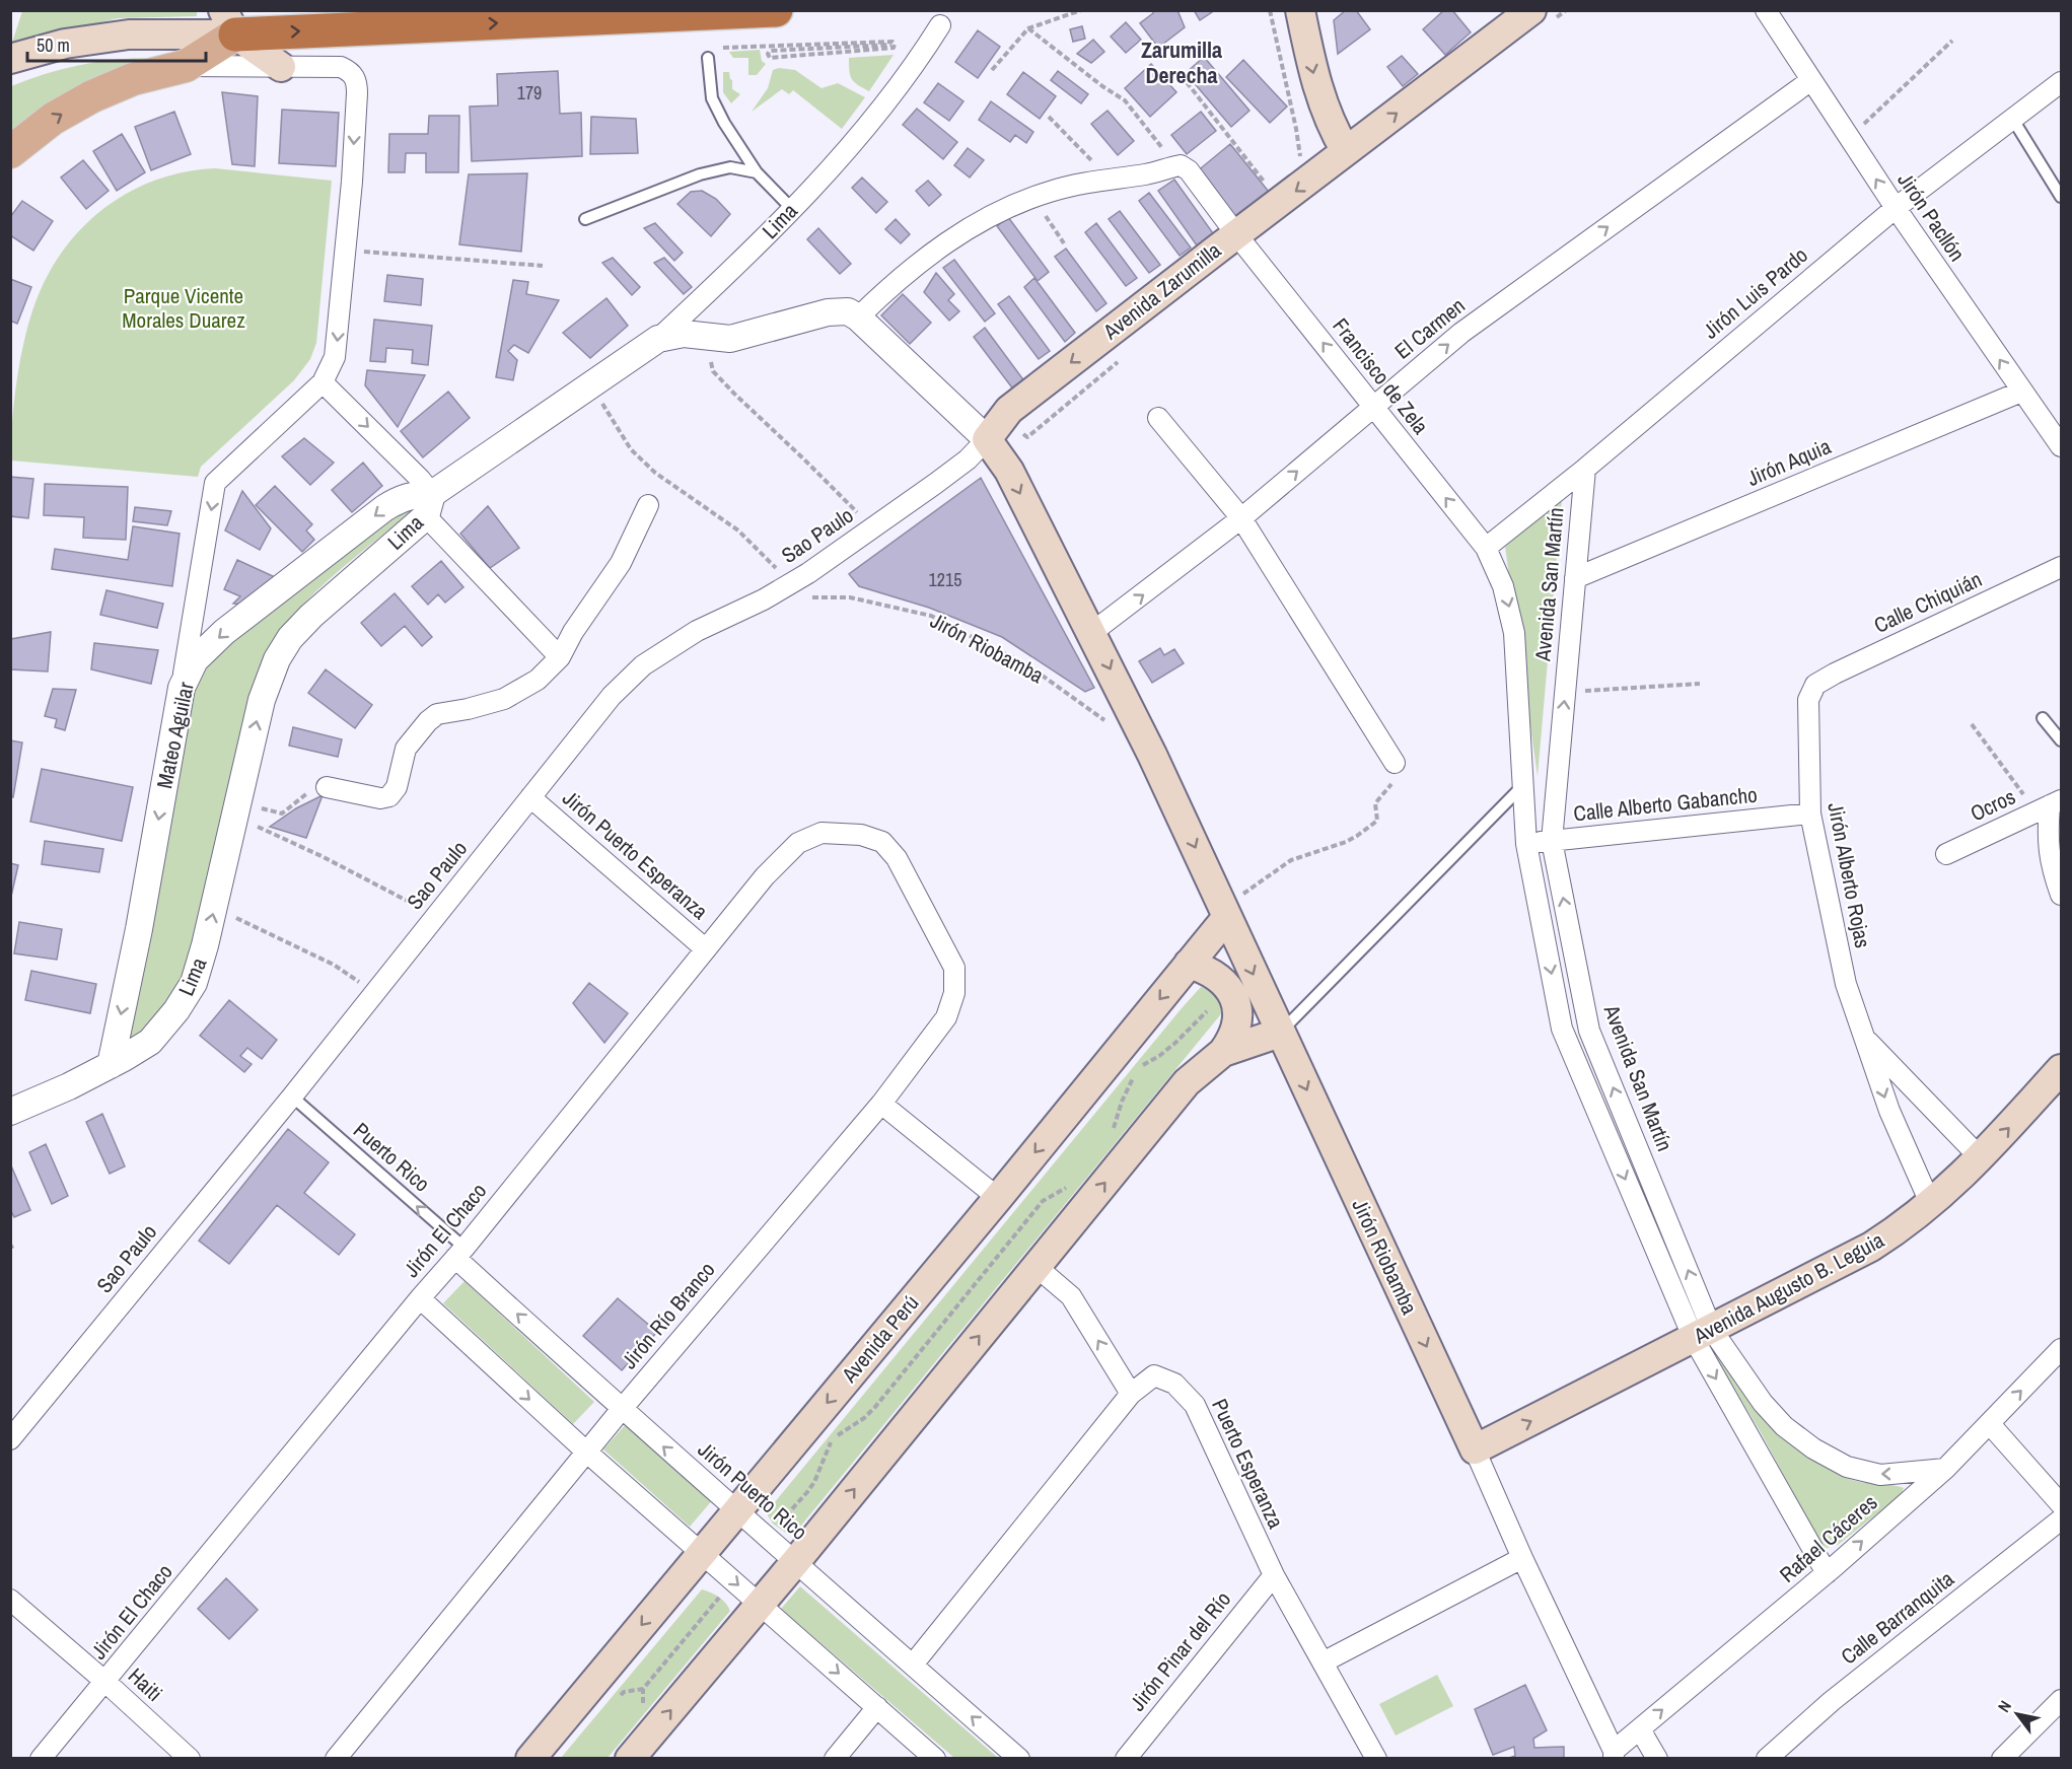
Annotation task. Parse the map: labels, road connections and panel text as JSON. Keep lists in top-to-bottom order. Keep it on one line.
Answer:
{"streets":{"main road":["Avenida Zarumilla","Jirón Riobamba","Avenida Augusto B. Leguia","Avenida Perú"],"street":["Jirón Pacllón","Lima","Jirón Luis Pardo","El Carmen","Francisco de Zela","Jirón Aquia","Sao Paulo","Avenida San Martín","Calle Chiquián","Mateo Aguilar","Calle Alberto Gabancho","Ocros","Jirón Puerto Esperanza","Jirón Alberto Rojas","Jirón El Chaco","Jirón Río Branco","Puerto Esperanza","Jirón Puerto Rico","Rafael Cáceres","Calle Barranquita","Jirón Pinar del Río","Haiti"],"lane":["Puerto Rico"]},"crossings":[["Jirón Pacllón","Jirón Luis Pardo"],["Jirón Pacllón","El Carmen"],["Jirón Pacllón","Jirón Aquia"],["Lima","Mateo Aguilar"],["Avenida Zarumilla","Francisco de Zela"],["Avenida Zarumilla","Sao Paulo"],["Avenida Zarumilla","Jirón Riobamba"],["Jirón Luis Pardo","Francisco de Zela"],["Jirón Luis Pardo","Avenida San Martín"],["El Carmen","Francisco de Zela"],["El Carmen","Jirón Riobamba"],["Francisco de Zela","Avenida San Martín"],["Jirón Aquia","Avenida San Martín"],["Sao Paulo","Jirón Riobamba"],["Sao Paulo","Jirón Puerto Esperanza"],["Sao Paulo","Puerto Rico"],["Avenida San Martín","Calle Alberto Gabancho"],["Avenida San Martín","Avenida Augusto B. Leguia"],["Avenida San Martín","Rafael Cáceres"],["Calle Chiquián","Jirón Alberto Rojas"],["Jirón Riobamba","Avenida Augusto B. Leguia"],["Jirón Riobamba","Avenida Perú"],["Jirón Riobamba","Rafael Cáceres"],["Calle Alberto Gabancho","Jirón Alberto Rojas"],["Jirón Puerto Esperanza","Jirón El Chaco"],["Jirón Alberto Rojas","Avenida Augusto B. Leguia"],["Puerto Rico","Jirón El Chaco"],["Puerto Rico","Jirón Puerto Rico"],["Jirón El Chaco","Jirón Río Branco"],["Jirón El Chaco","Jirón Puerto Rico"],["Jirón El Chaco","Haiti"],["Jirón Río Branco","Jirón Puerto Rico"],["Avenida Perú","Jirón Puerto Rico"],["Puerto Esperanza","Jirón Puerto Rico"],["Puerto Esperanza","Jirón Pinar del Río"]],"one_way":["Jirón Pacllón","El Carmen","Jirón Riobamba","Puerto Rico","Avenida Augusto B. Leguia","Rafael Cáceres"],"districts":["Zarumilla Derecha"],"parks":["Parque Vicente Morales Duarez"],"house_numbers":["179","1215"],"scale_bar":"50 m","north":"top left"}
